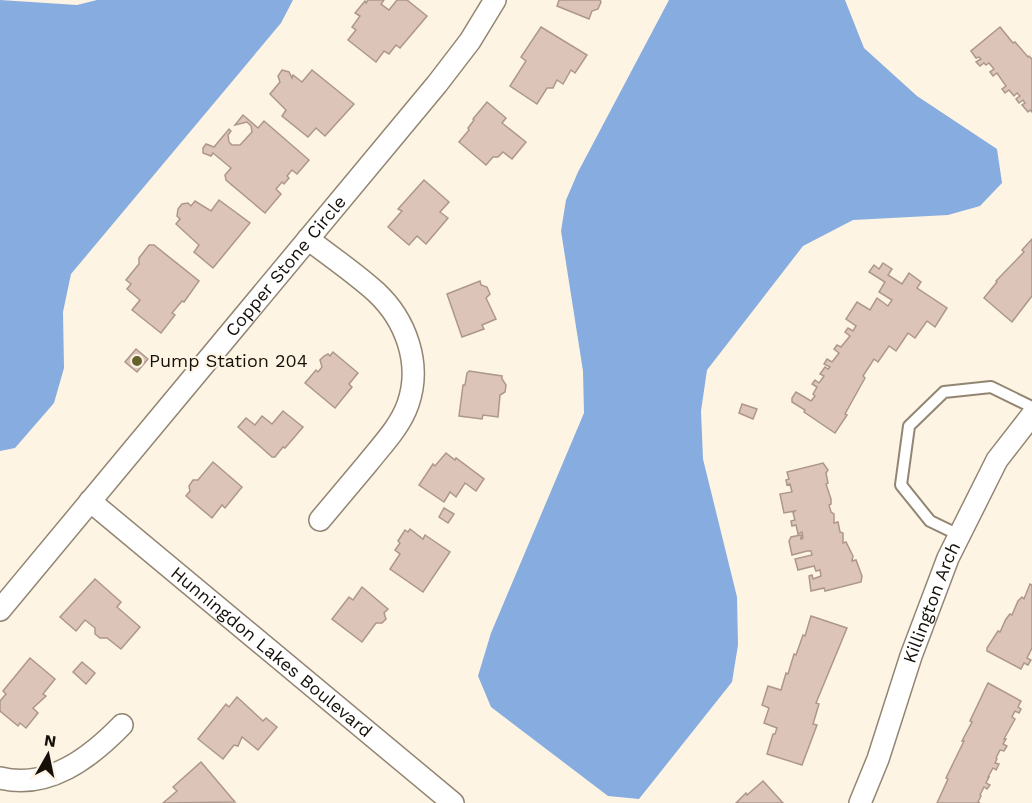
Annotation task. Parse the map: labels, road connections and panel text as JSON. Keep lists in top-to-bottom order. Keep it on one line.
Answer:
{"streets":{"street":["Copper Stone Circle","Killington Arch","Hunningdon Lakes Boulevard"]},"crossings":[["Copper Stone Circle","Hunningdon Lakes Boulevard"]],"places":["Pump Station 204"],"north":"top"}
